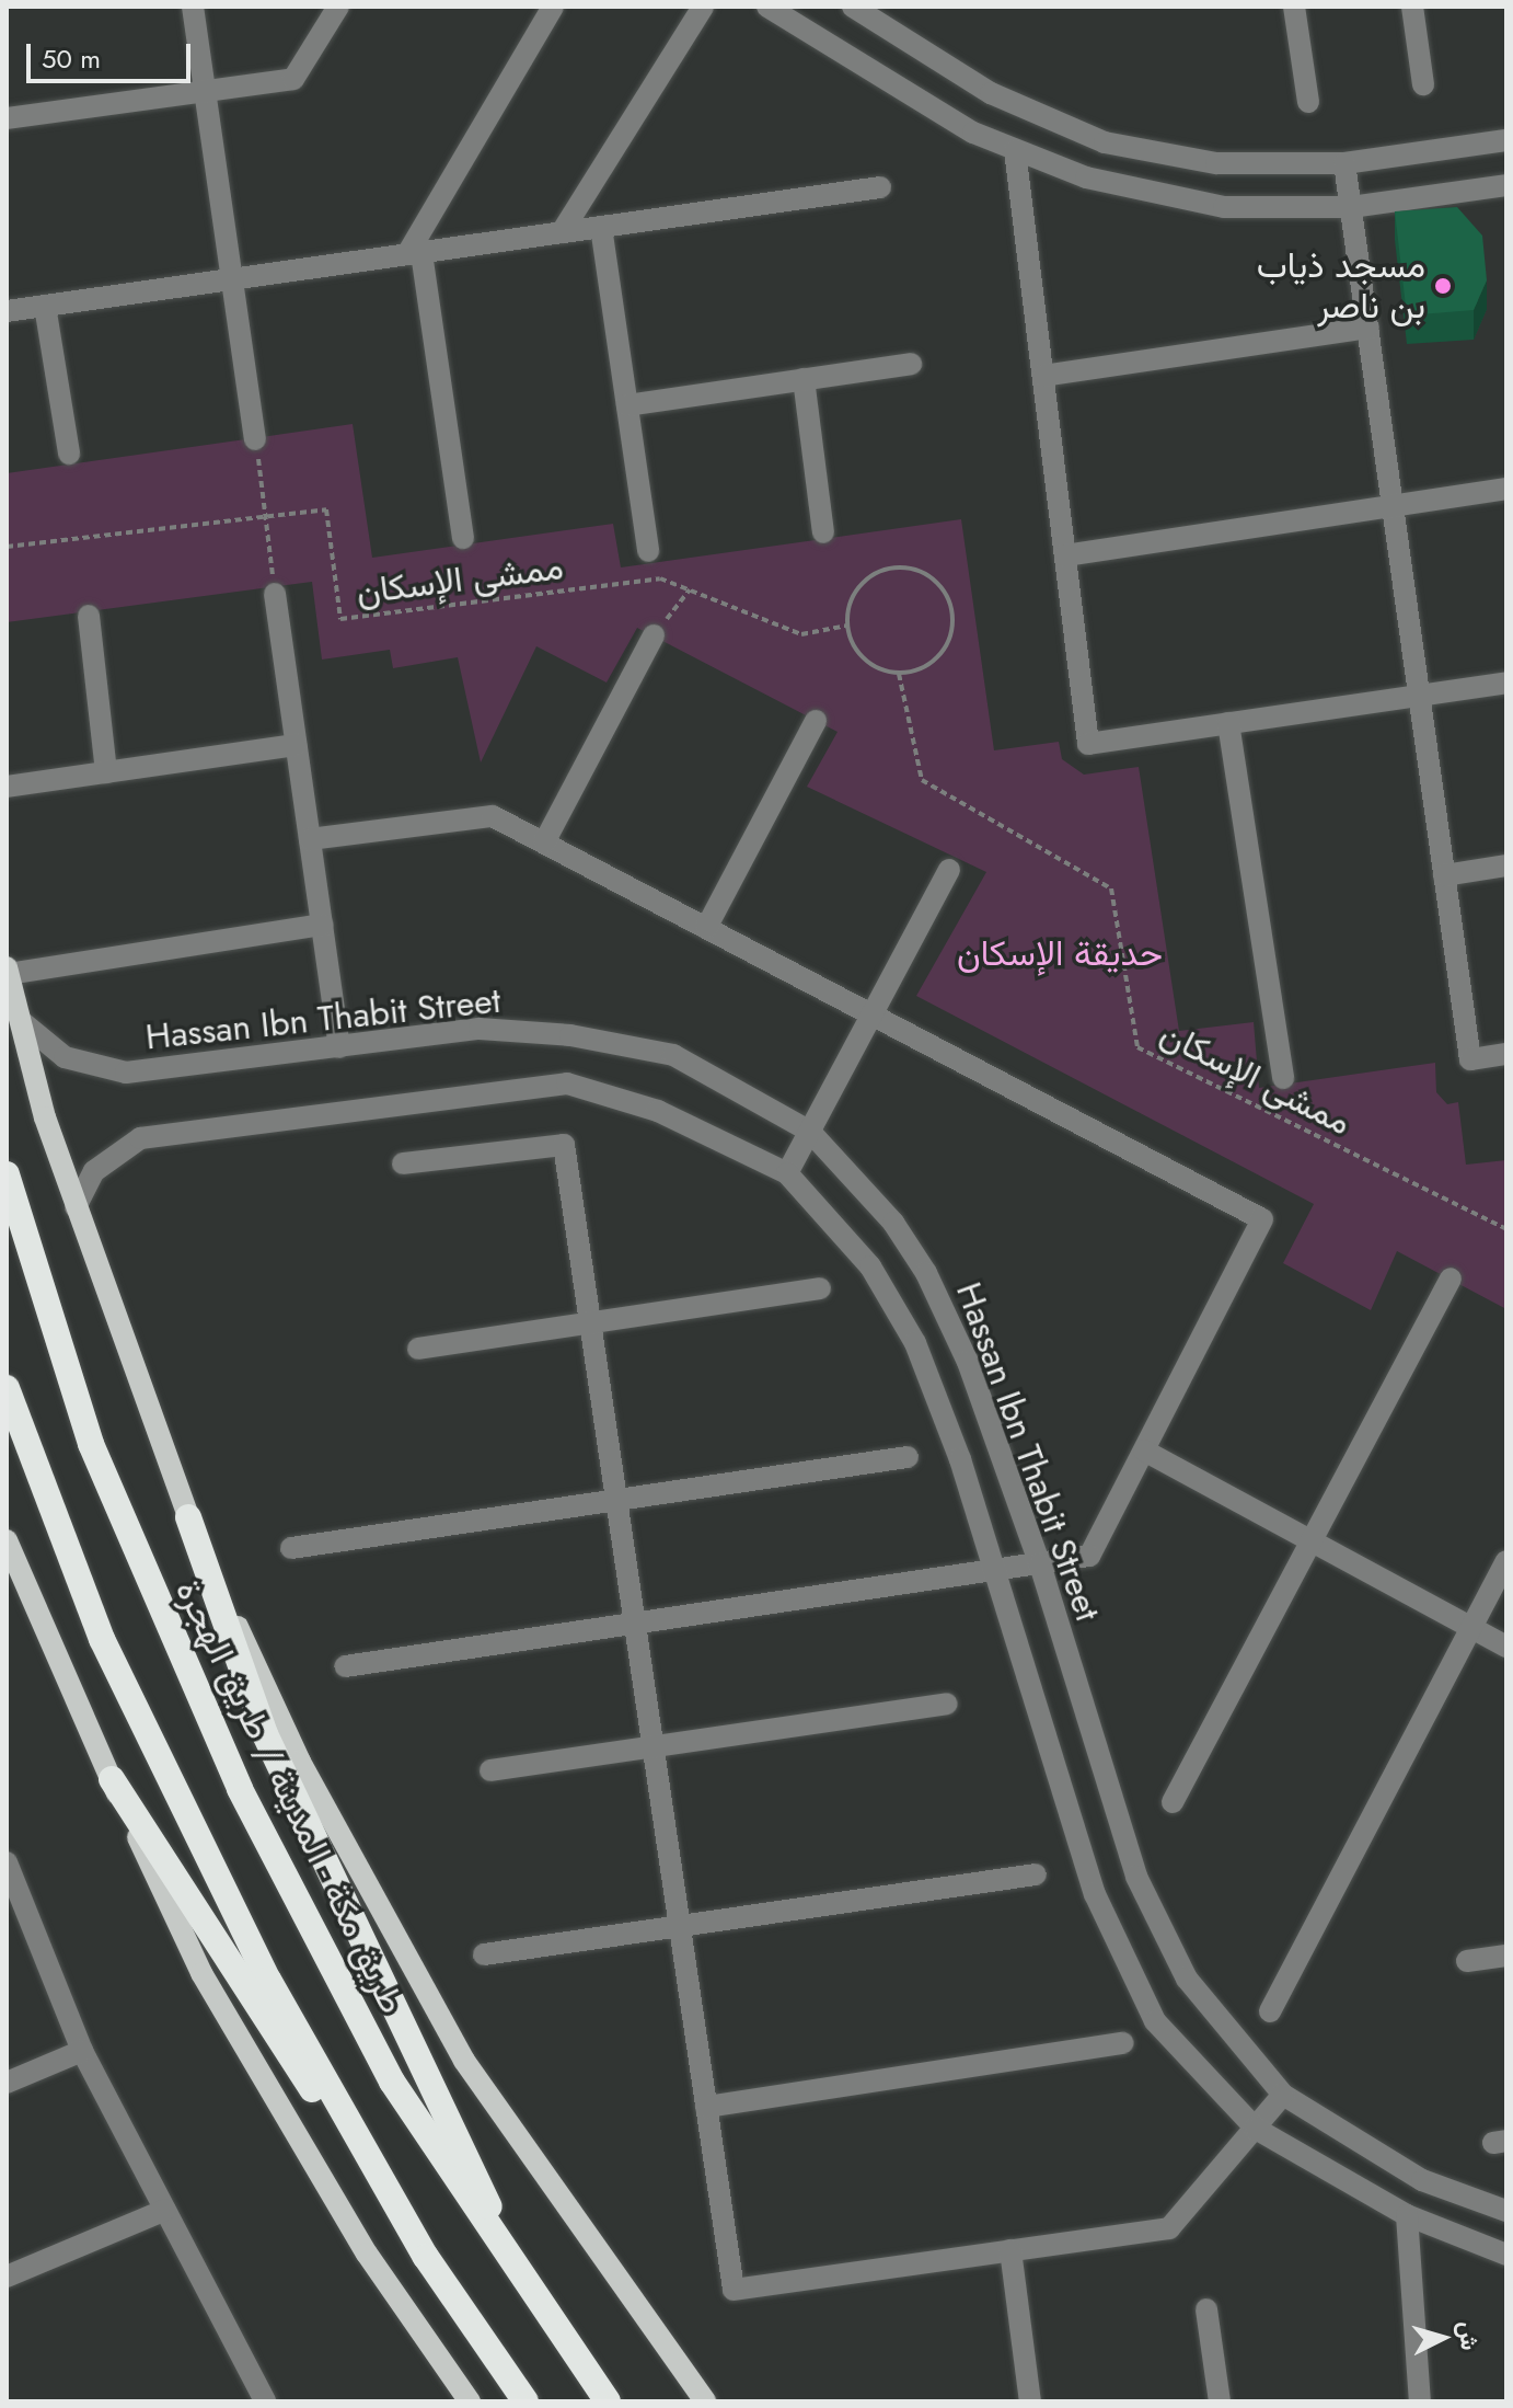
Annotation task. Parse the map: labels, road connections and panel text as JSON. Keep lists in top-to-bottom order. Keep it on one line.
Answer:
{"streets":{"highway":["طريق مكة - المدينة / طريق الهجرة"],"street":["Hassan Ibn Thabit Street"],"path":["ممشى الإسكان"]},"parks":["حديقة الإسكان"],"places":["مسجد ذياب بن ناصر"],"scale_bar":"50 m","north":"right"}
